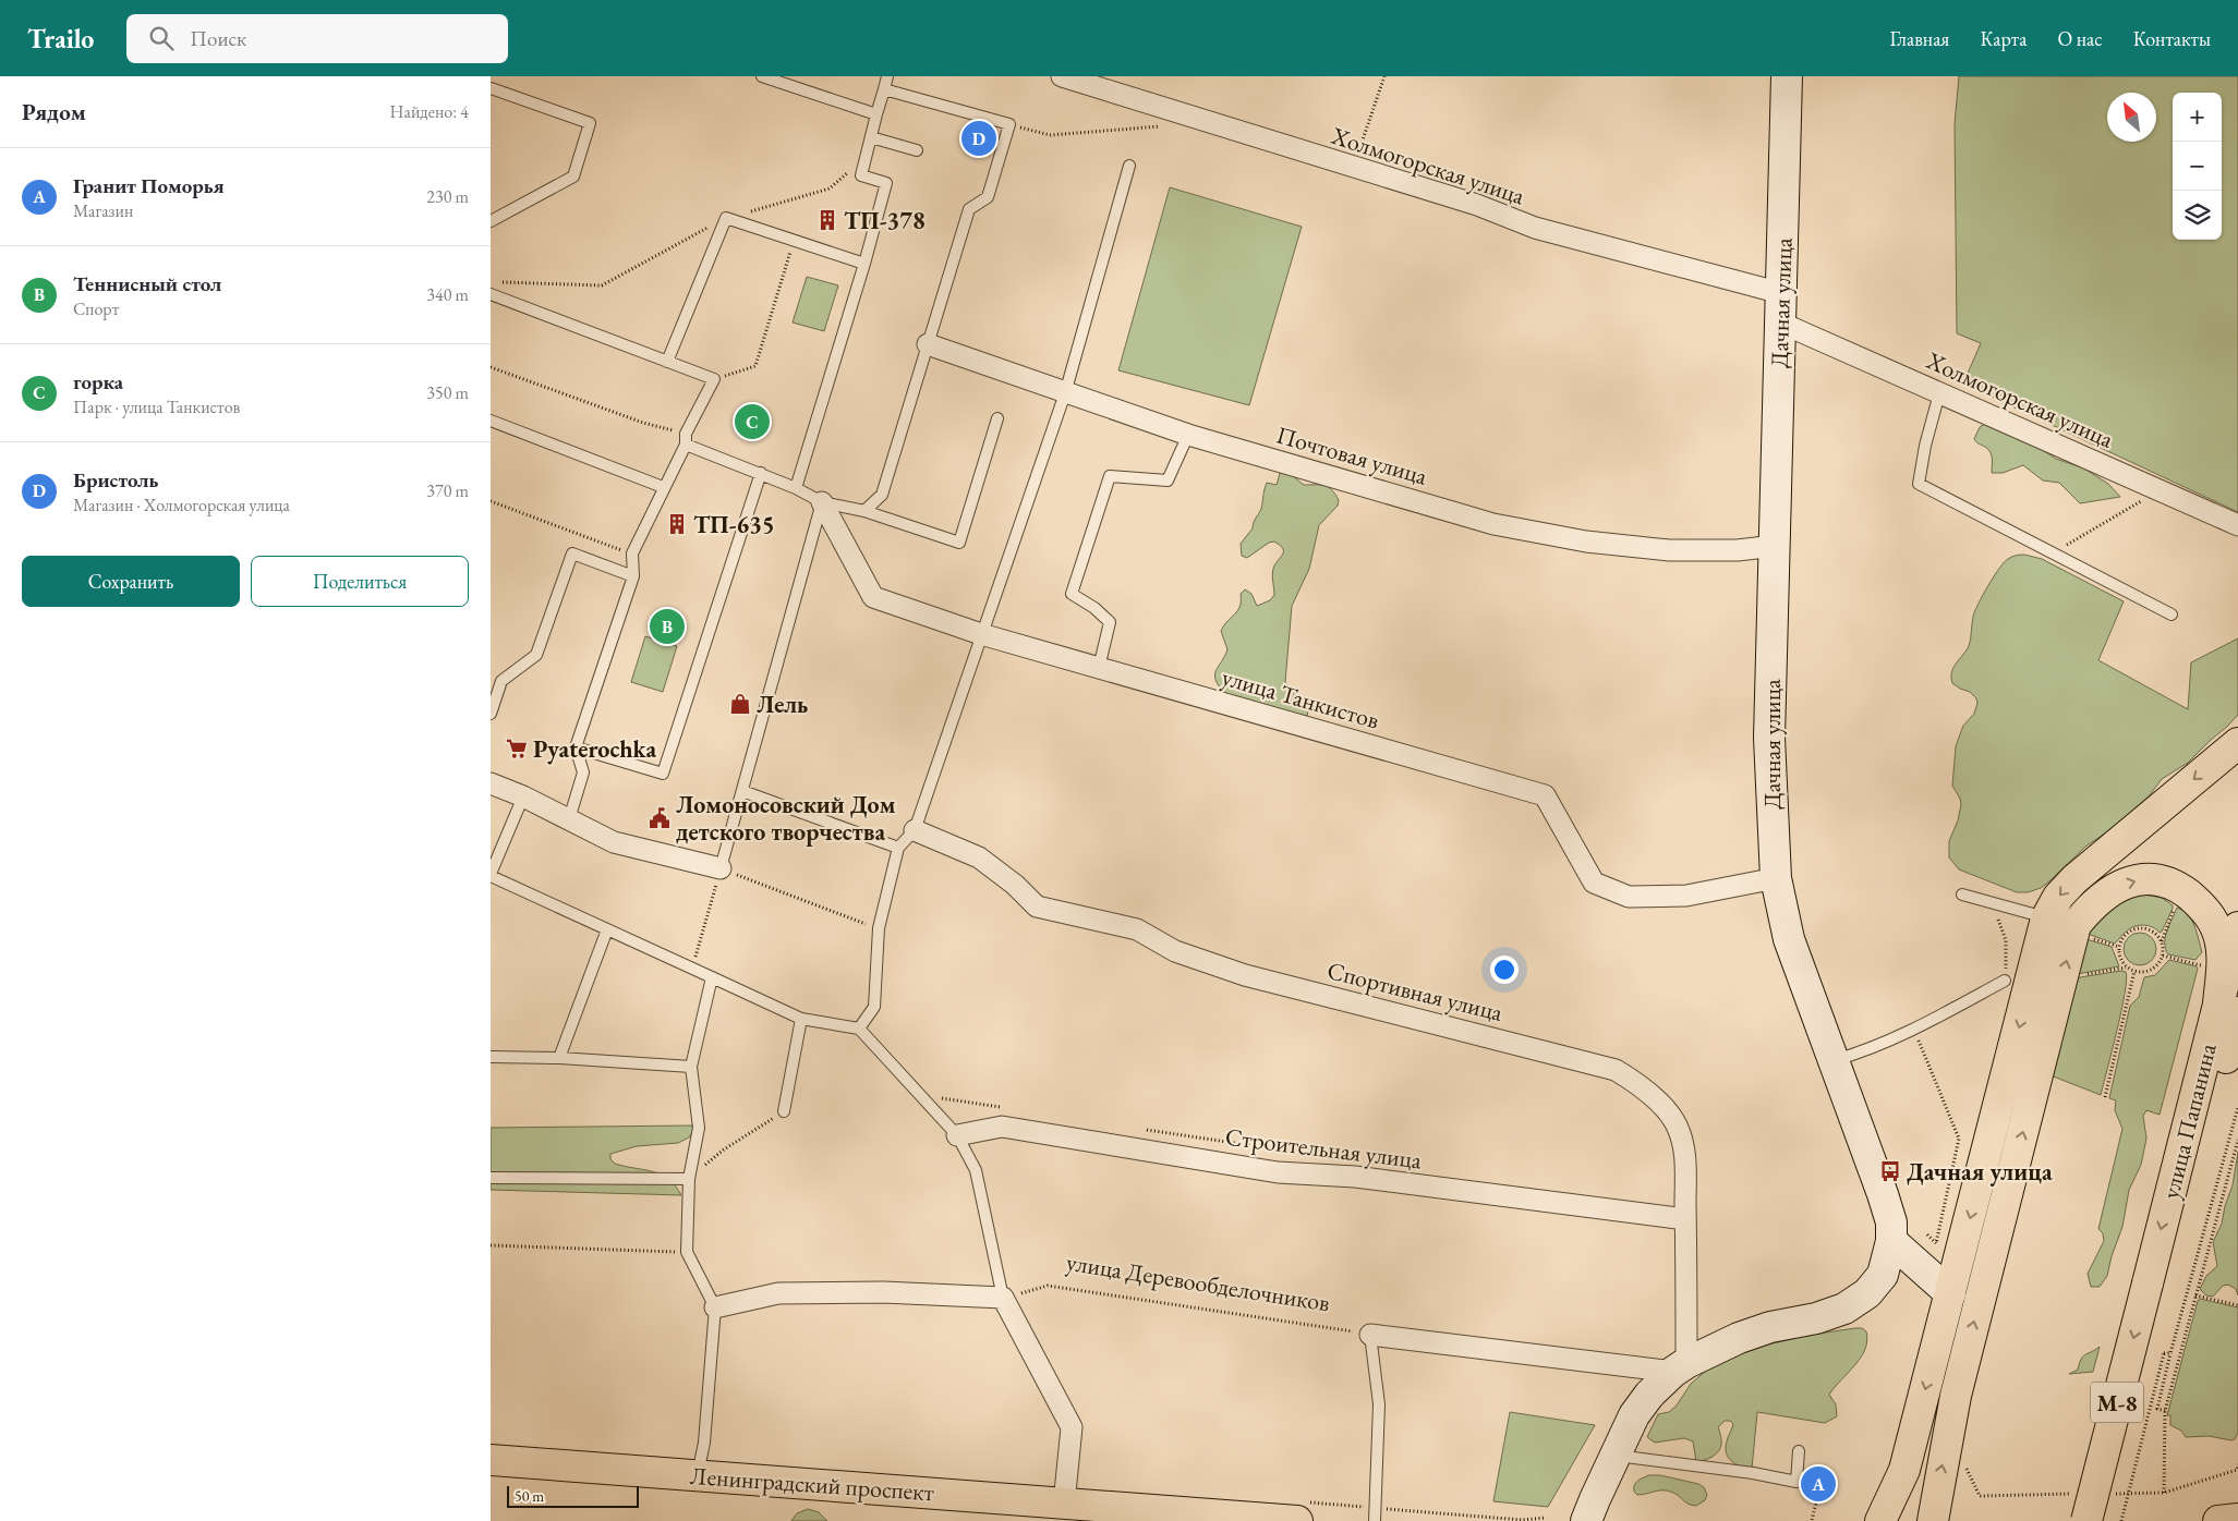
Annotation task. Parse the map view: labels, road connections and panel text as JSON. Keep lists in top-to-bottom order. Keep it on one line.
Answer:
{"streets":{"main road":["улица Папанина","М-8","Ленинградский проспект"],"street":["Холмогорская улица","Дачная улица","Почтовая улица","улица Танкистов","Спортивная улица","Строительная улица"],"path":["улица Деревообделочников"]},"crossings":[["Холмогорская улица","Дачная улица"],["Дачная улица","Почтовая улица"],["Дачная улица","улица Танкистов"],["Дачная улица","Спортивная улица"],["Спортивная улица","Строительная улица"],["улица Папанина","М-8"]],"places":{"building":["ТП-378","ТП-635"],"shop":["Лель"],"supermarket":["Pyaterochka"],"public building":["Ломоносовский Дом детского творчества"],"bus stop":["Дачная улица"]},"scale_bar":"50 m","north":"top left","page":{"header":"Trailo","search":"Поиск","nav":["Главная","Карта","О нас","Контакты"],"heading":["Рядом","Найдено: 4"],"map_buttons":["+","−"],"pins":["D","C","B","A"],"list":[{"mark":"A","name":"Гранит Поморья","note":"Магазин","value":"230 m"},{"mark":"B","name":"Теннисный стол","note":"Спорт","value":"340 m"},{"mark":"C","name":"горка","note":"Парк · улица Танкистов","value":"350 m"},{"mark":"D","name":"Бристоль","note":"Магазин · Холмогорская улица","value":"370 m"}],"buttons":["Сохранить","Поделиться"],"scale":"50 m"}}
